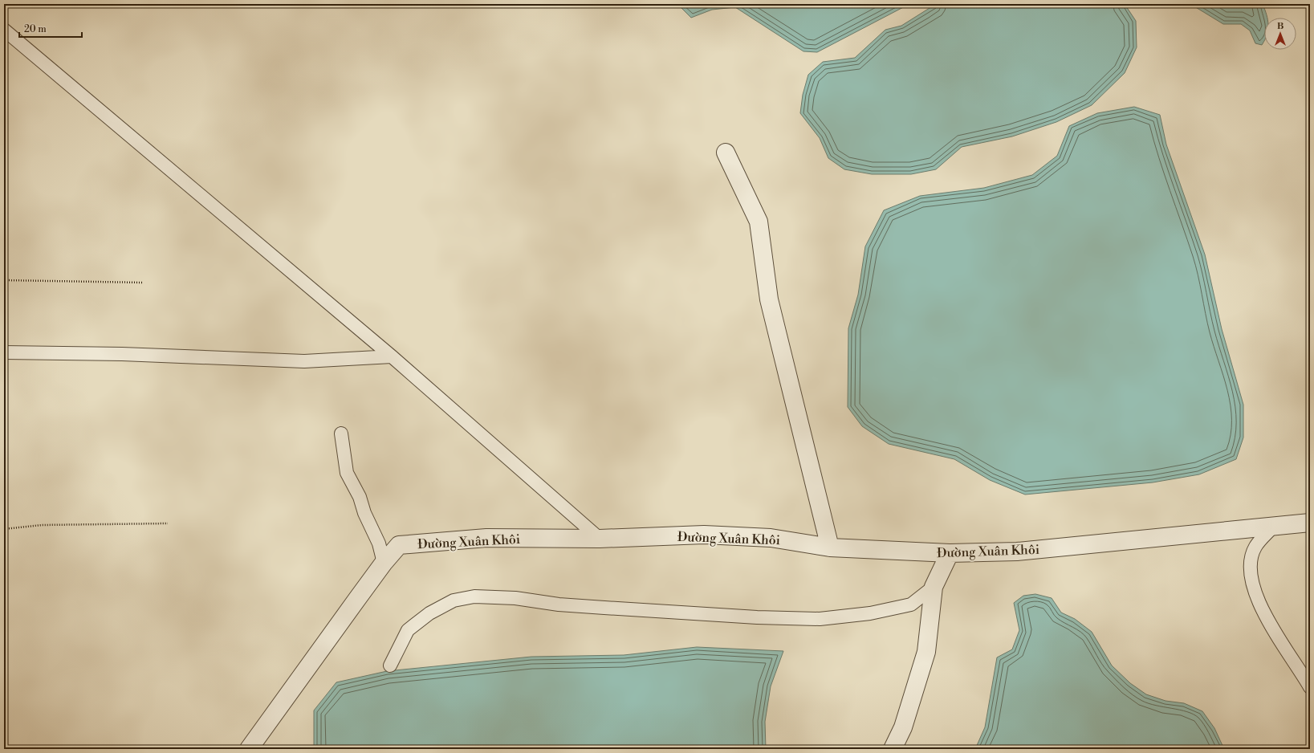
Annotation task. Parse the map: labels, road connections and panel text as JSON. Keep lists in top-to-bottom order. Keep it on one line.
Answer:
{"streets":{"street":["Đường Xuân Khôi"]},"scale_bar":"20 m","north":"top"}
